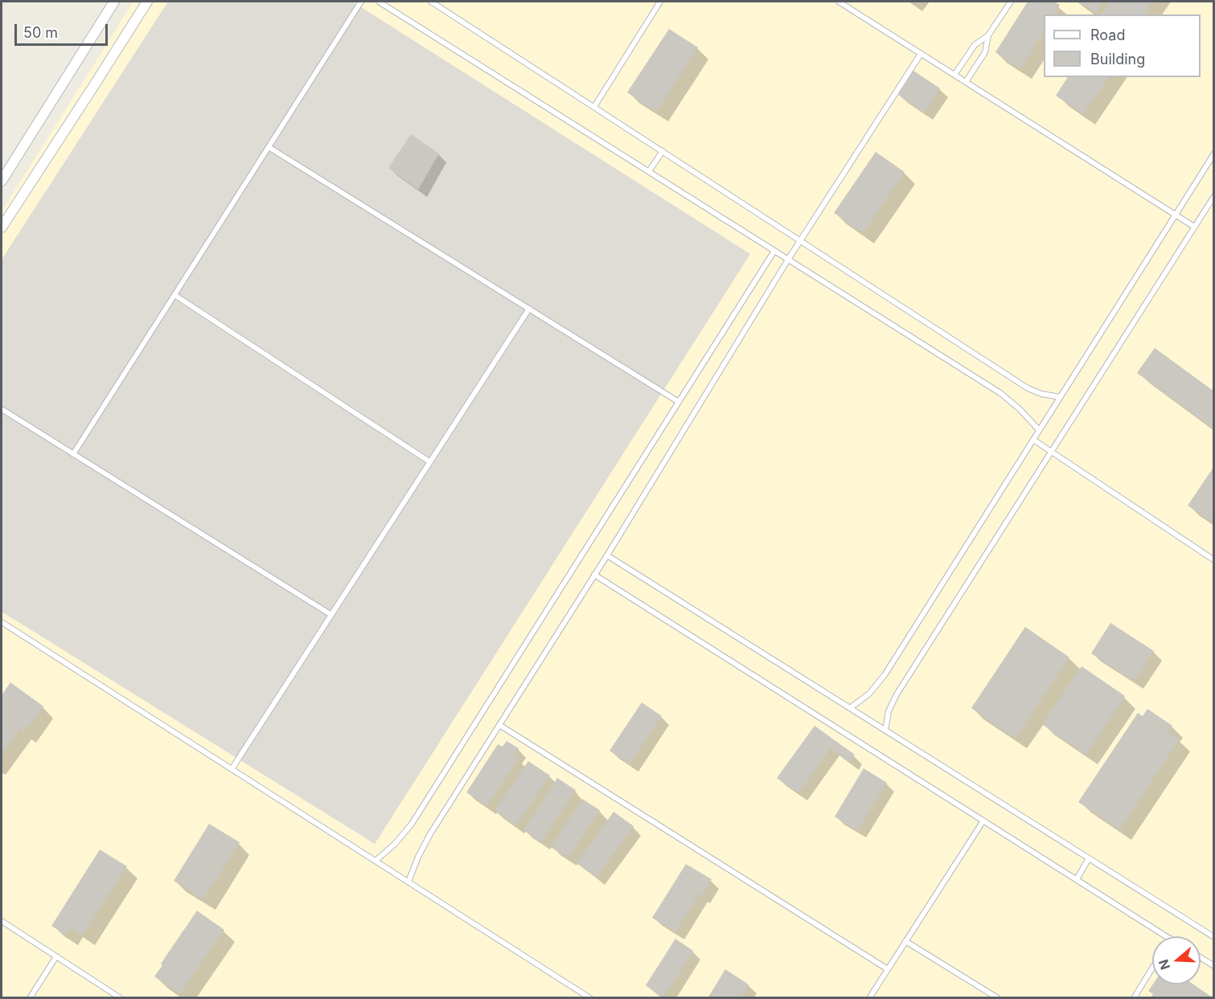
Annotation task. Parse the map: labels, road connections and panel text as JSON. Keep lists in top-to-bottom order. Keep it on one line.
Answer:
{"legend":["Road","Building"],"scale_bar":"50 m","north":"left"}
